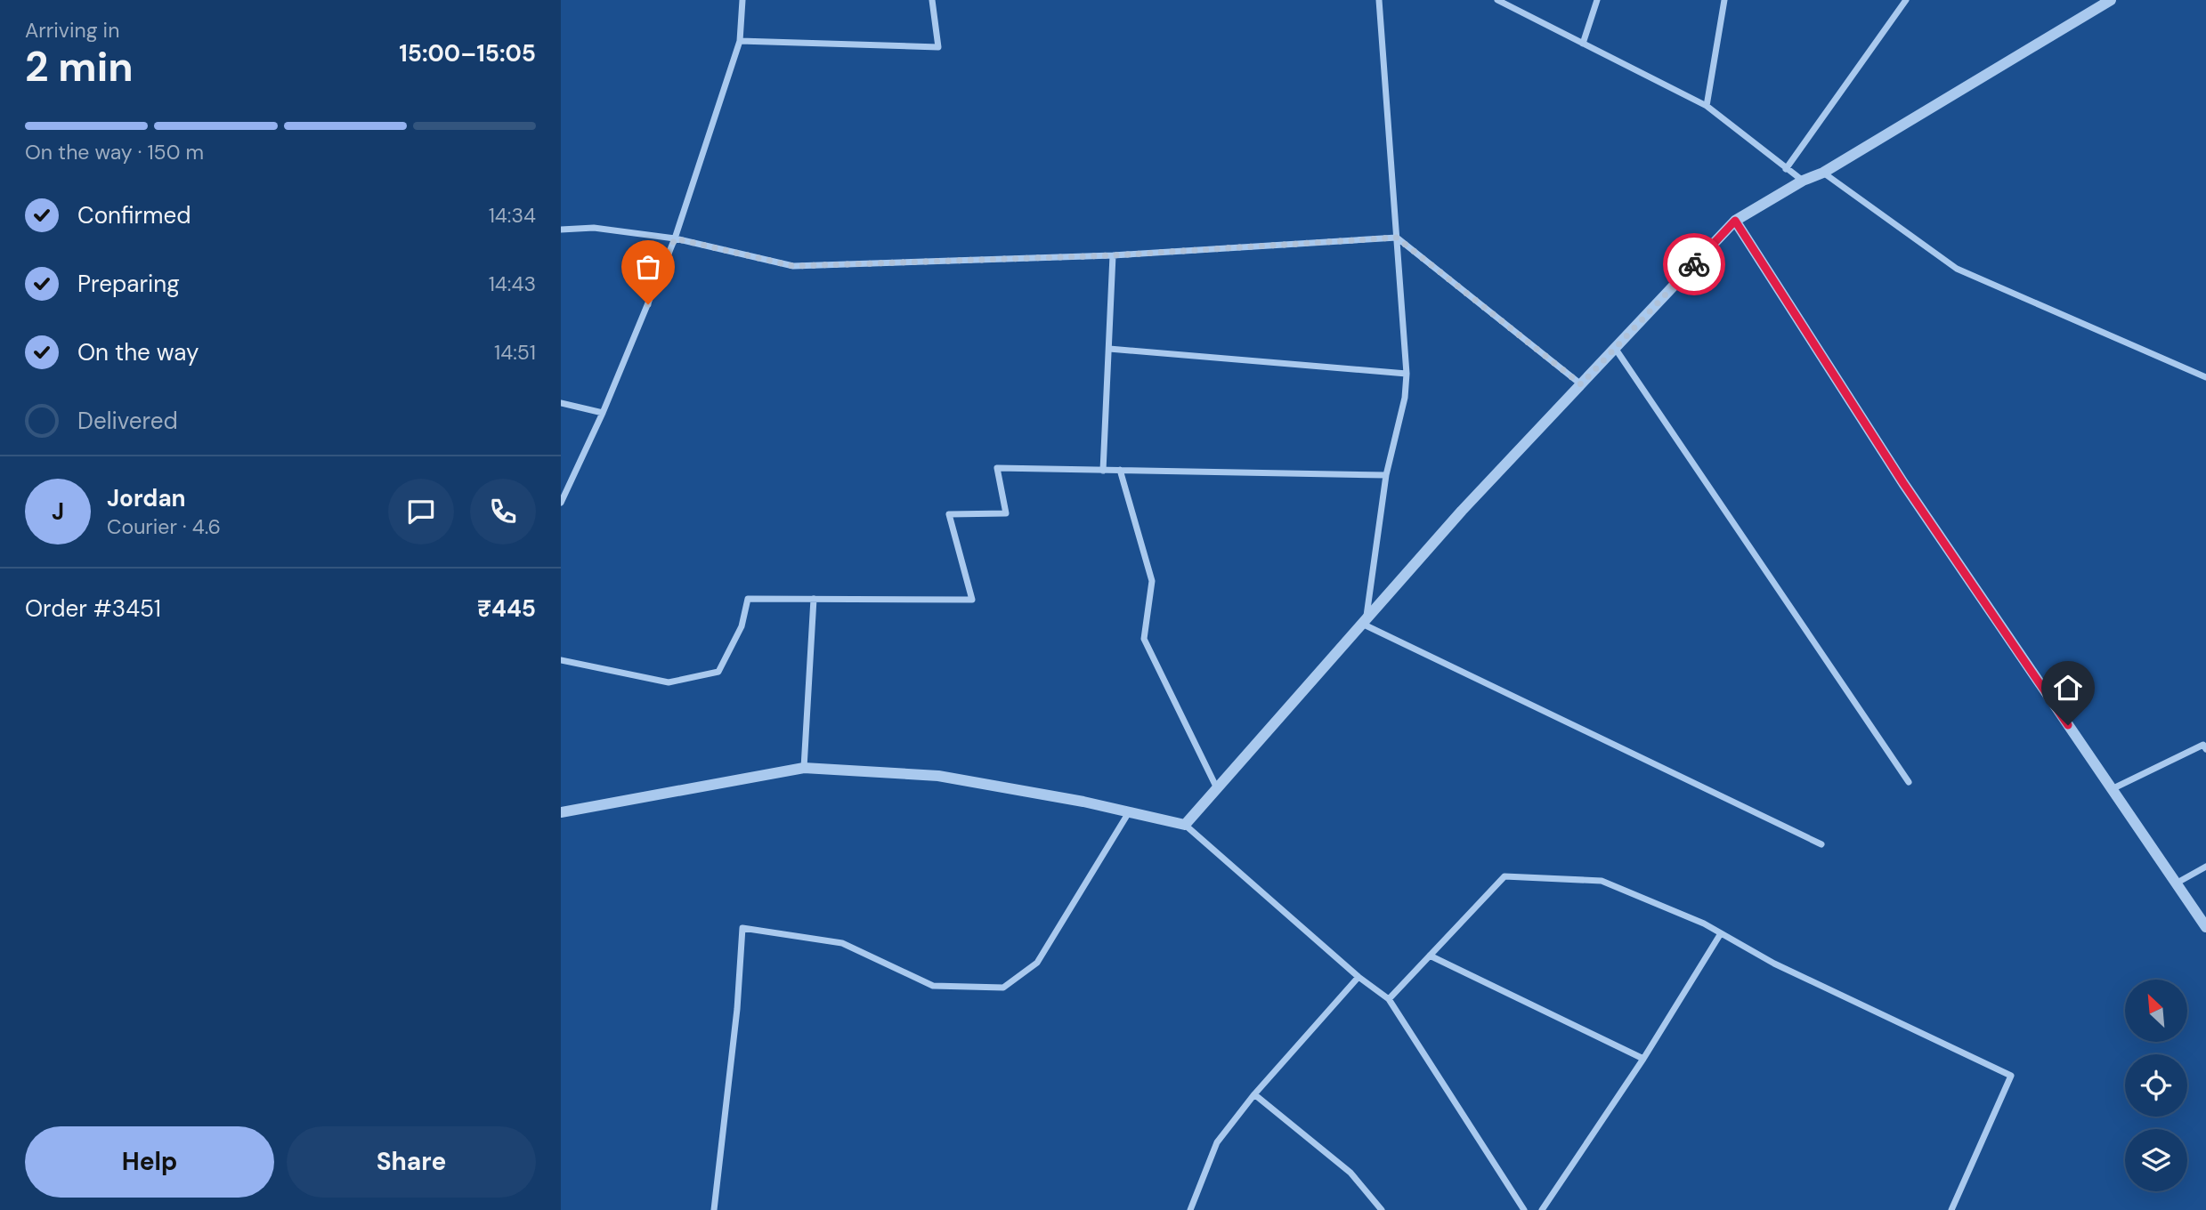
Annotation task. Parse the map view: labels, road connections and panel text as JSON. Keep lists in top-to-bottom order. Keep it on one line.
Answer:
{"north":"top left","page":{"heading":["2 min","Arriving in","15:00–15:05"],"panel":["Jordan","Courier · 4.6","Order #3451","₹445"],"bar":"On the way · 150 m","list":[["Confirmed","14:34"],["Preparing","14:43"],["On the way","14:51"],"Delivered"],"round":"J","buttons":["Help","Share"]}}
